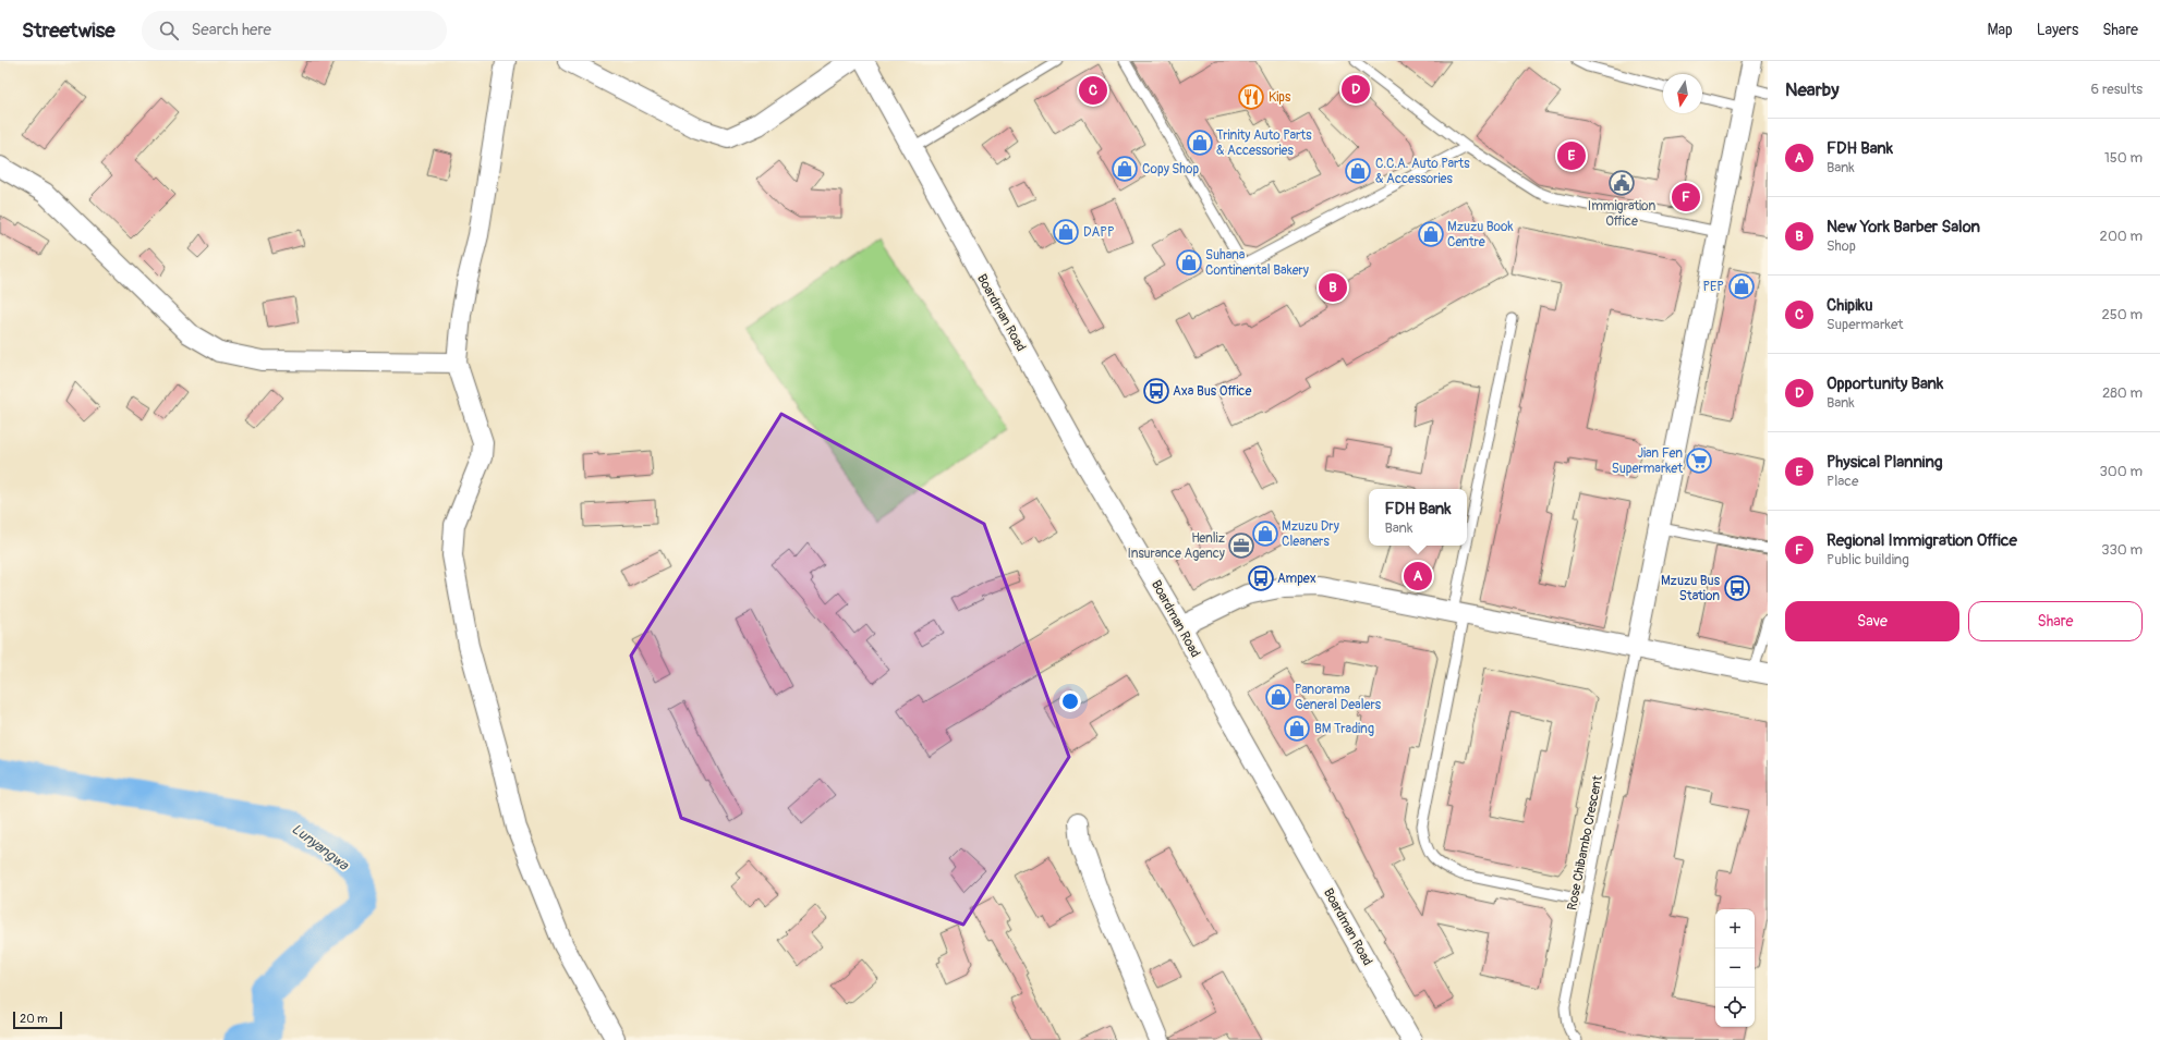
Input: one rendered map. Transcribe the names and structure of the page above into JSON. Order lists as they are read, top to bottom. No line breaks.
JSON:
{"streets":{"street":["Boardman Road"],"lane":["Rose Chibambo Crescent"]},"water":["Lunyangwa"],"places":{"restaurant":["Kips"],"shop":["Trinity Auto Parts & Accessories","Copy Shop","C.C.A. Auto Parts & Accessories","DAPP","Mzuzu Book Centre","Suhana Continental Bakery","PEP","Mzuzu Dry Cleaners","Panorama General Dealers","BM Trading"],"public building":["Immigration Office"],"bus stop":["Axa Bus Office","Ampex","Mzuzu Bus Station"],"supermarket":["Jian Fen Supermarket"],"office":["Henliz Insurance Agency"]},"scale_bar":"20 m","north":"bottom","page":{"header":"Streetwise","search":"Search here","nav":["Map","Layers","Share"],"heading":["Nearby","6 results"],"pins":["D","C","E","F","B","A"],"list":[{"mark":"A","name":"FDH Bank","note":"Bank","value":"150 m"},{"mark":"B","name":"New York Barber Salon","note":"Shop","value":"200 m"},{"mark":"C","name":"Chipiku","note":"Supermarket","value":"250 m"},{"mark":"D","name":"Opportunity Bank","note":"Bank","value":"280 m"},{"mark":"E","name":"Physical Planning","note":"Place","value":"300 m"},{"mark":"F","name":"Regional Immigration Office","note":"Public building","value":"330 m"}],"popup":["FDH Bank","Bank"],"buttons":["Save","Share"],"map_buttons":["+","−"],"scale":"20 m"}}
